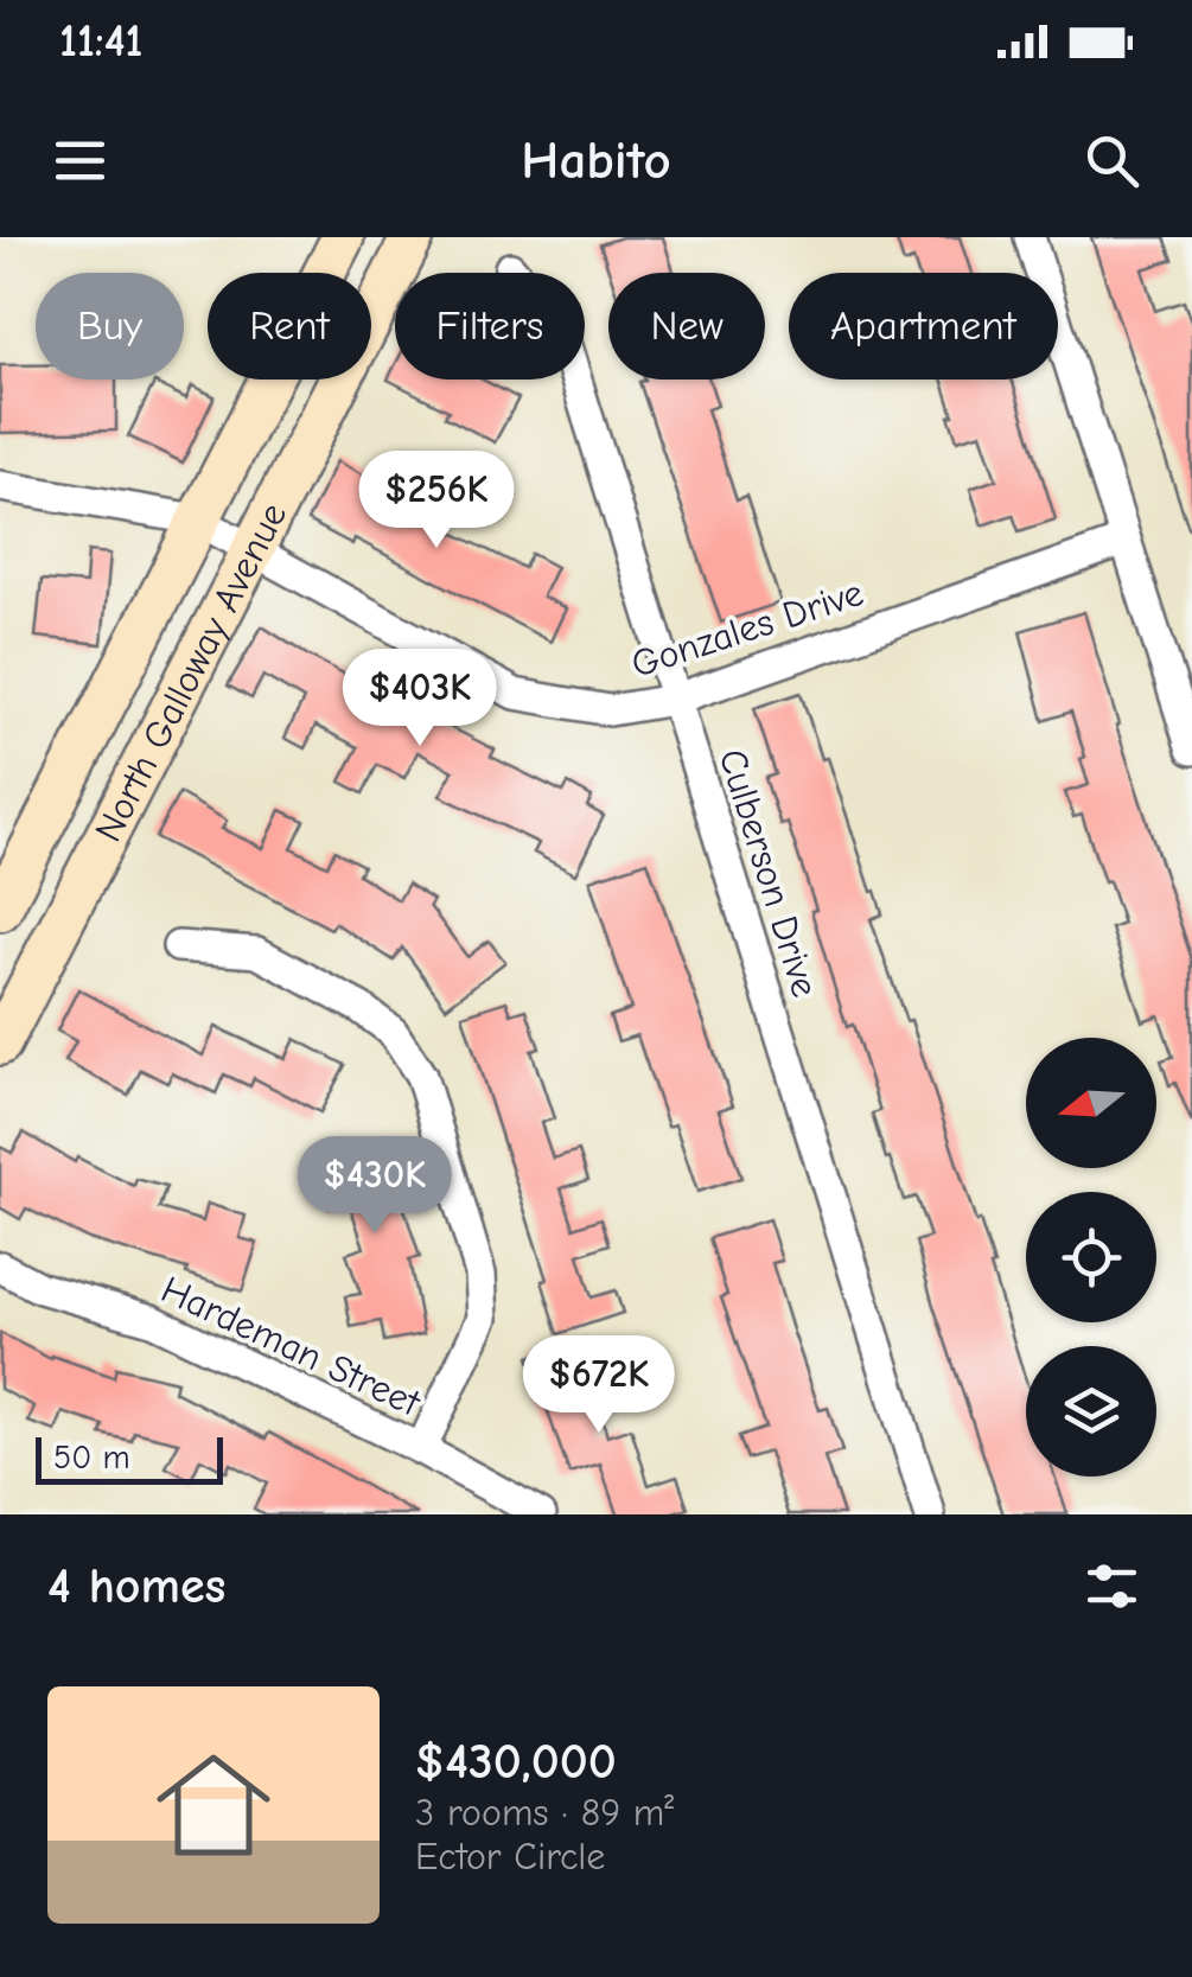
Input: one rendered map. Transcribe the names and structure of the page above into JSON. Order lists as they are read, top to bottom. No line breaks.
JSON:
{"streets":{"main road":["North Galloway Avenue"],"street":["Gonzales Drive","Culberson Drive","Hardeman Street"]},"crossings":[["Gonzales Drive","North Galloway Avenue"],["Gonzales Drive","Culberson Drive"]],"scale_bar":"50 m","north":"left","page":{"status":"11:41","header":"Habito","chip":["Buy","Rent","Filters","New","Apartment"],"price":["$256K","$403K","$430K","$672K"],"scale":"50 m","heading":"4 homes","list":[{"name":"$430,000","note":"3 rooms · 89 m² · Ector Circle"}]}}
